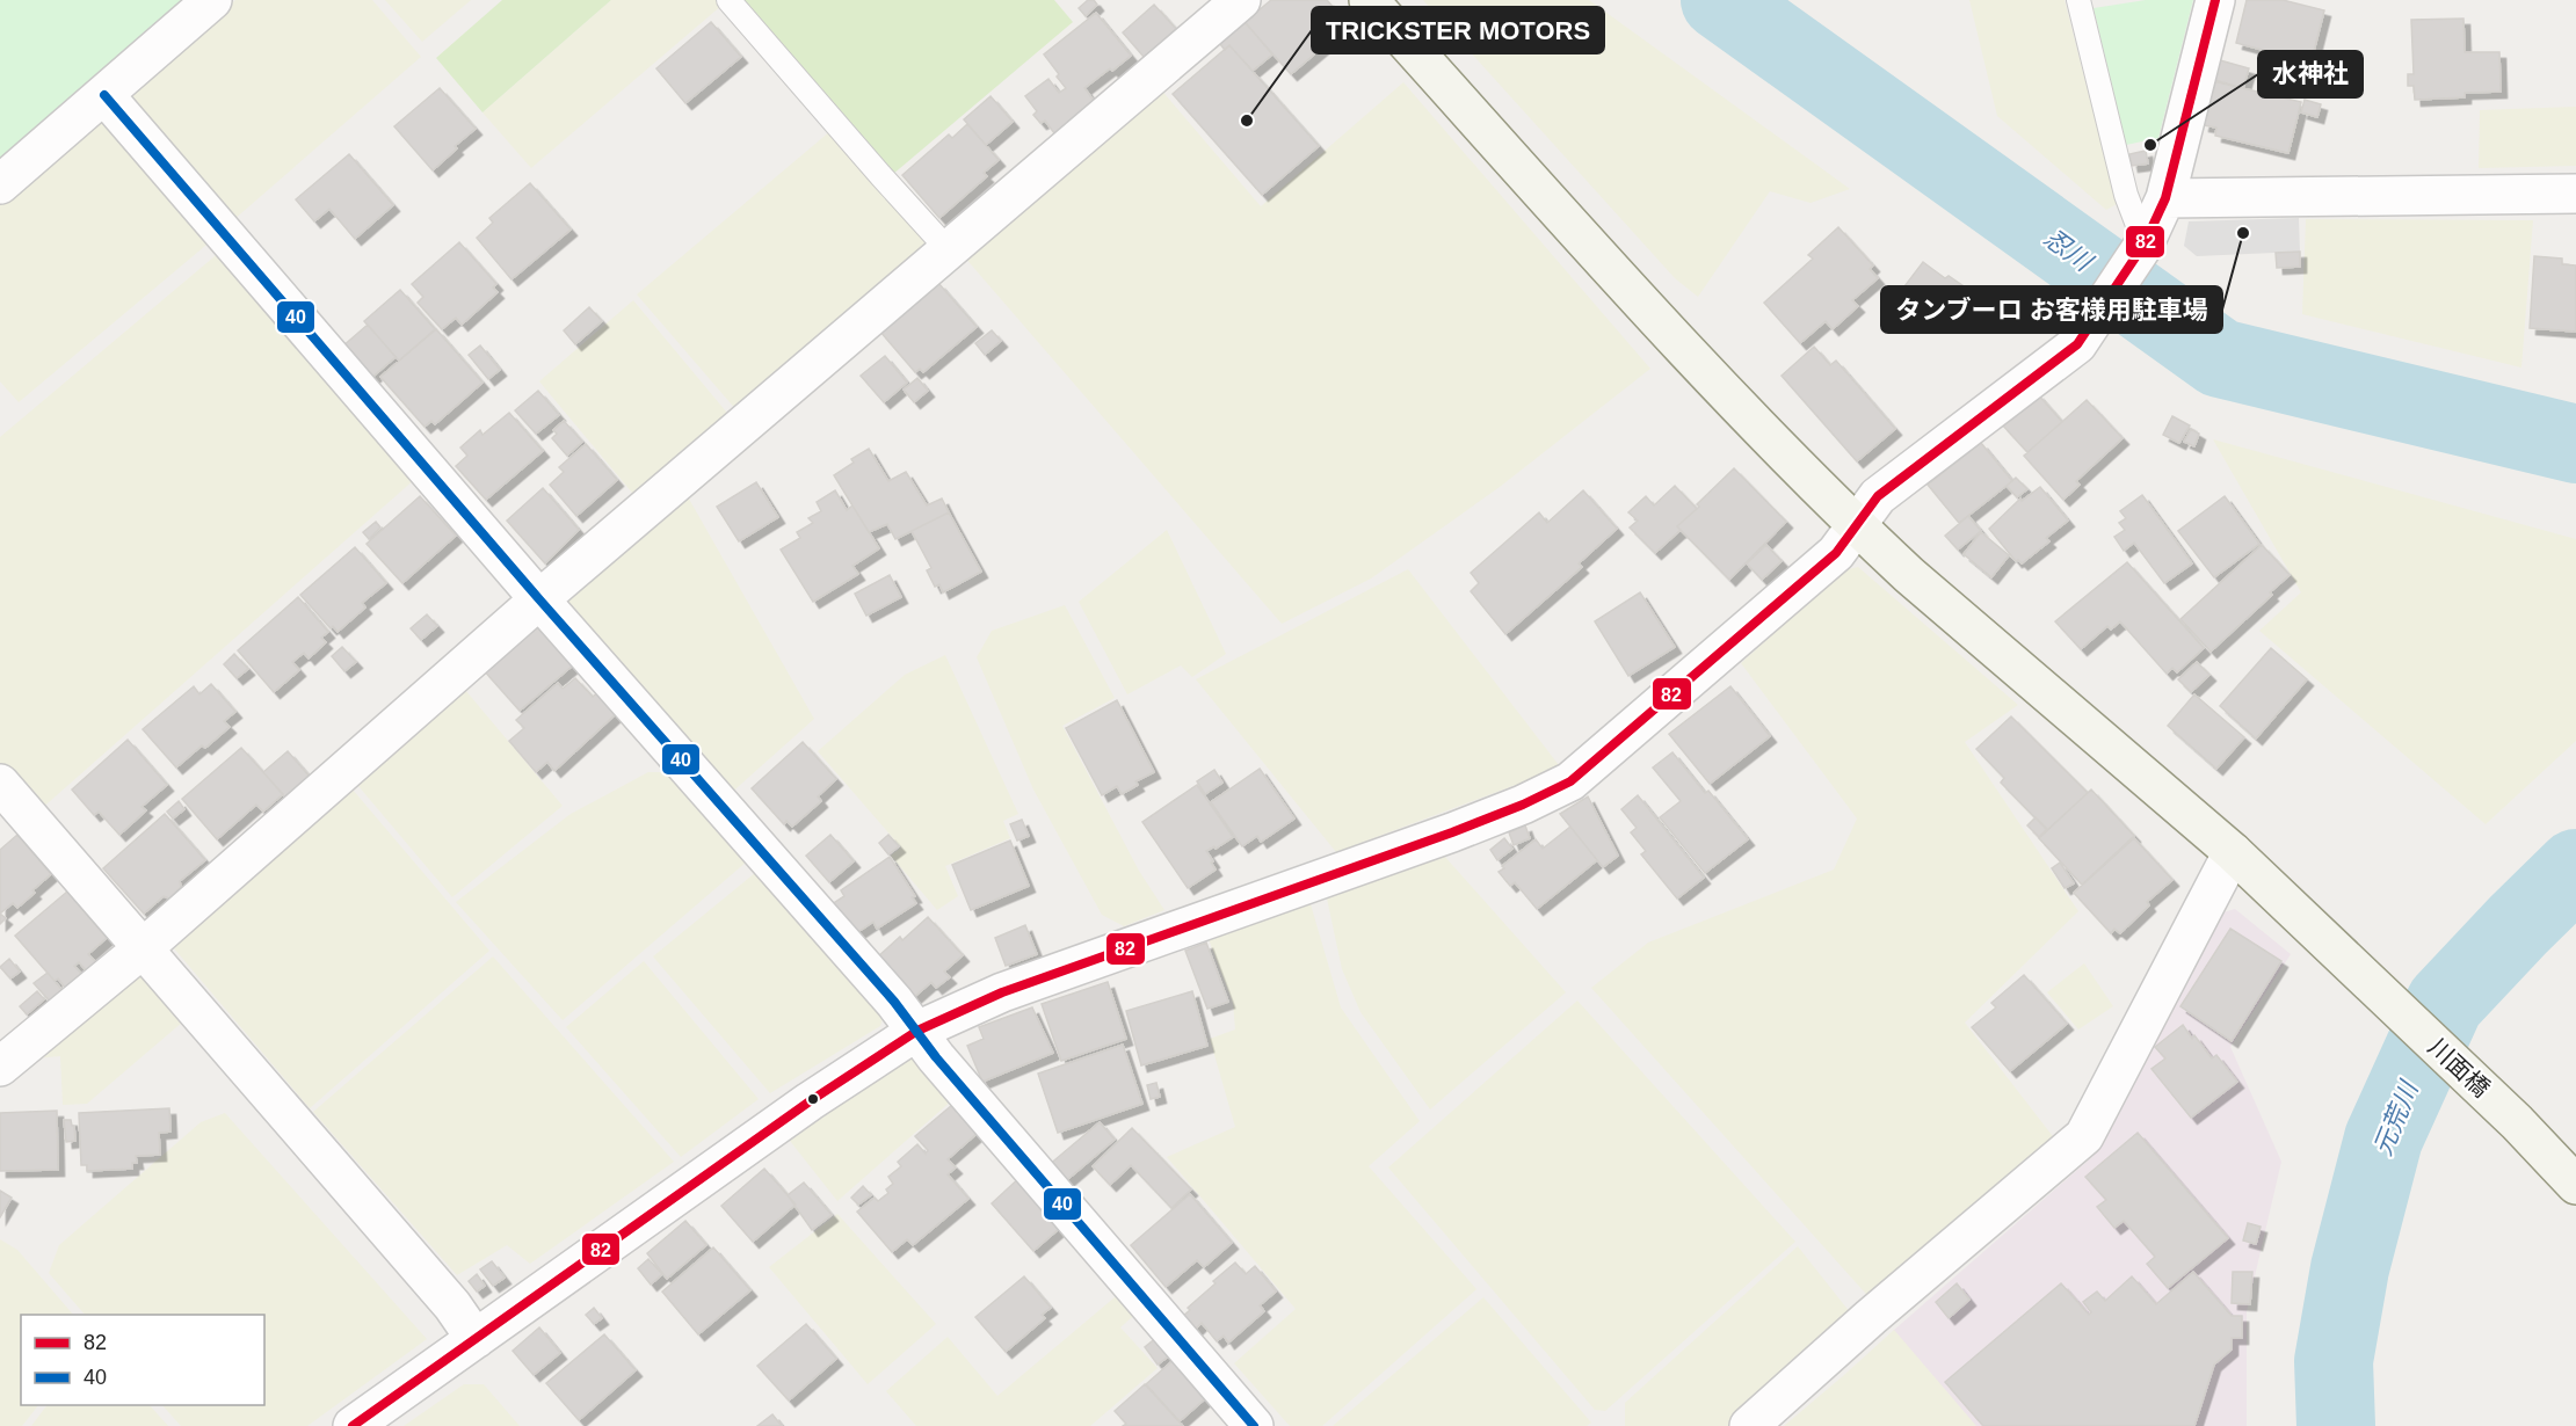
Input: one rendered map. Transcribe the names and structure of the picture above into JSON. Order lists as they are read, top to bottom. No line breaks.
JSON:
{"streets":{"street":["川面橋"]},"water":["忍川","元荒川"],"places":["TRICKSTER MOTORS","水神社","タンブーロ お客様用駐車場"],"lines":["transit line 82","transit line 40"],"legend":["82","40"]}
